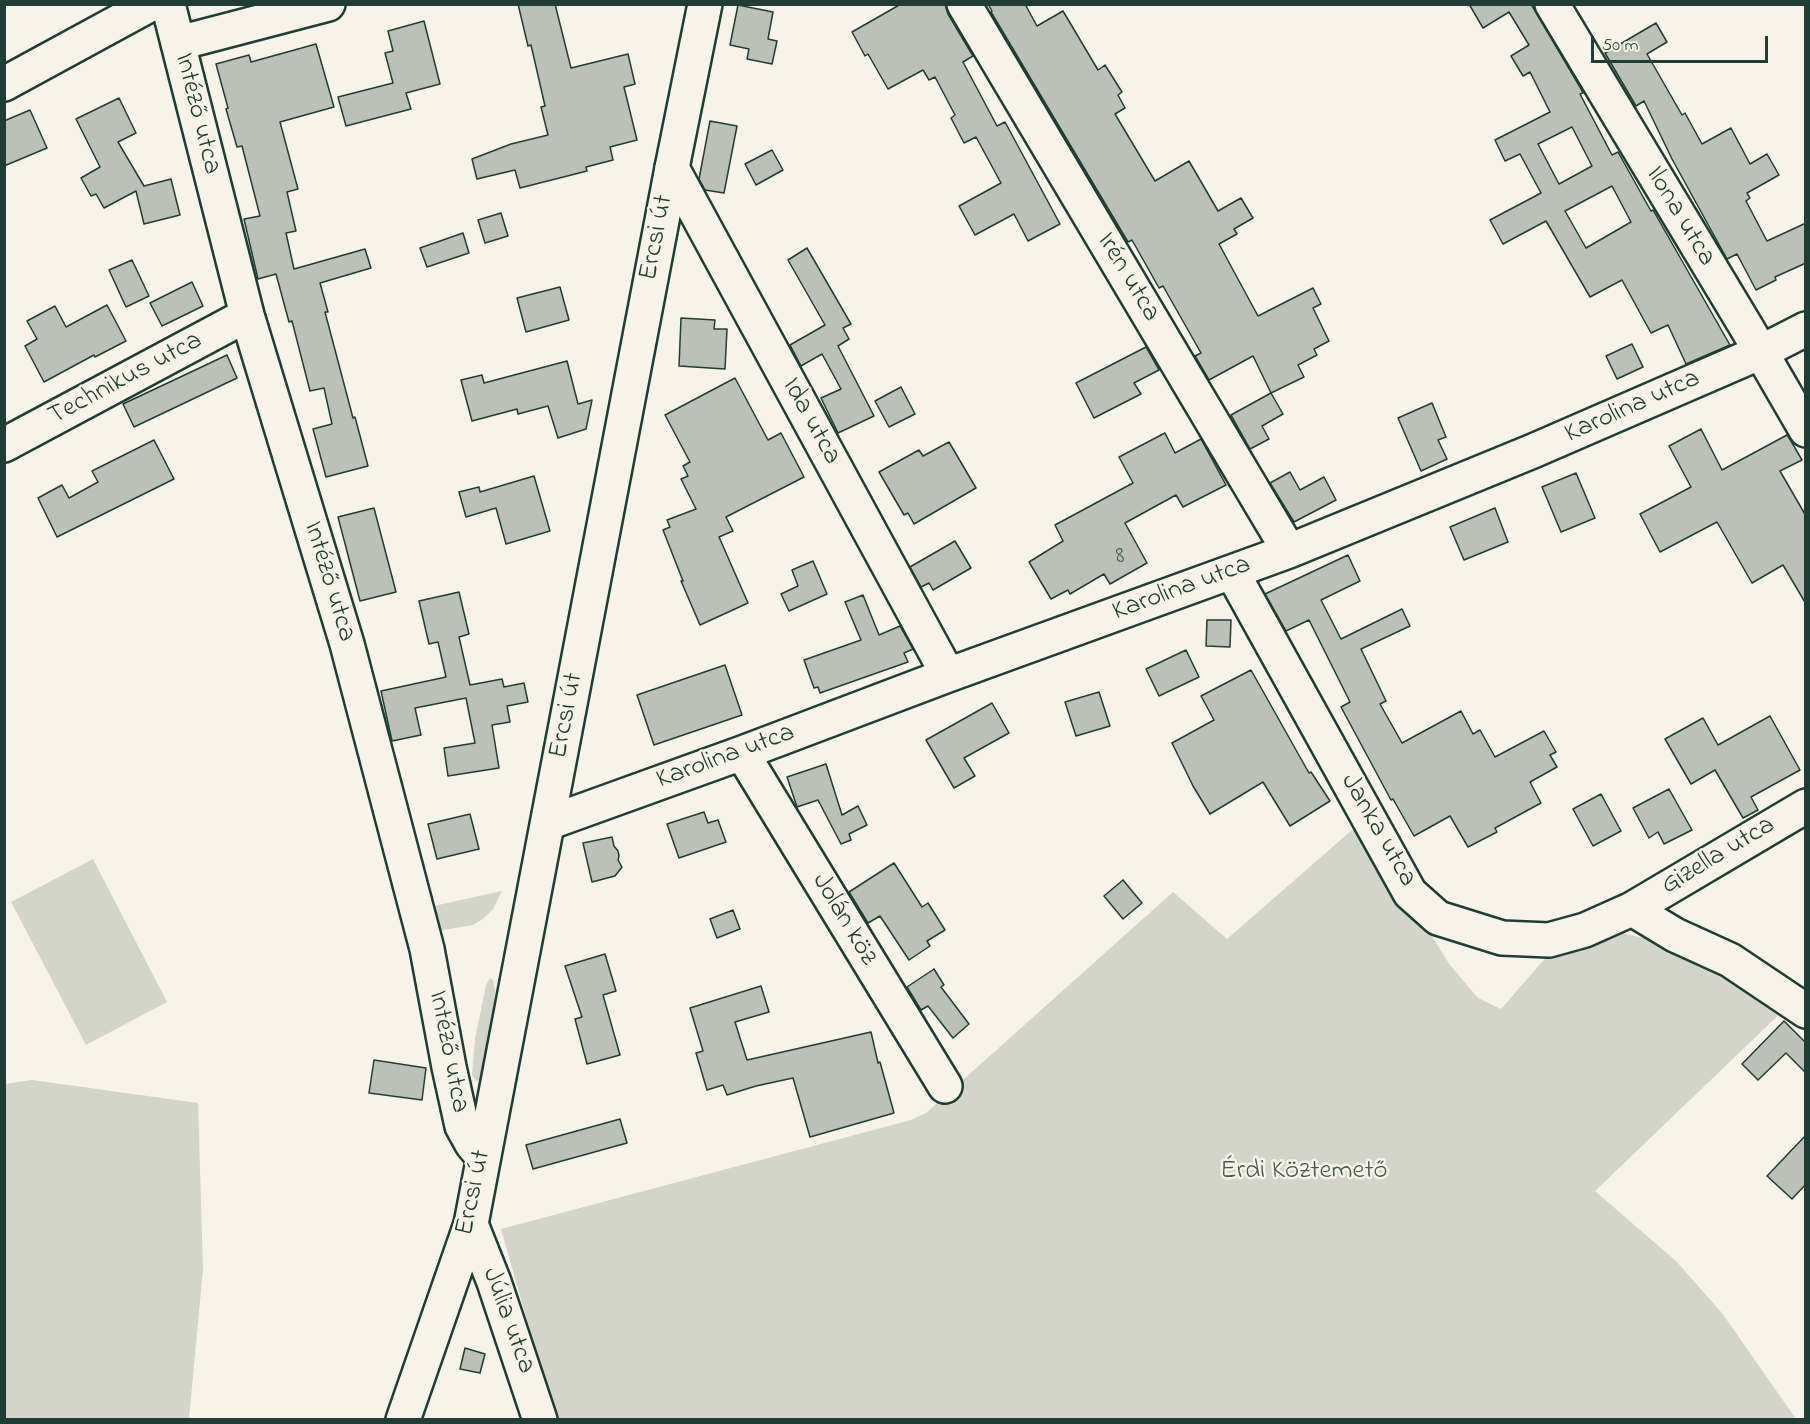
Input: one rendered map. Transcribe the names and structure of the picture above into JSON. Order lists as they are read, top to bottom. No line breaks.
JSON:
{"streets":{"street":["Intéző utca","Ilona utca","Ercsi út","Irén utca","Technikus utca","Karolina utca","Ida utca","Janka utca","Gizella utca","Jolán köz","Júlia utca"]},"crossings":[["Intéző utca","Ercsi út"],["Intéző utca","Technikus utca"],["Ilona utca","Karolina utca"],["Ercsi út","Karolina utca"],["Ercsi út","Ida utca"],["Ercsi út","Júlia utca"],["Irén utca","Karolina utca"],["Karolina utca","Ida utca"],["Karolina utca","Janka utca"],["Karolina utca","Jolán köz"],["Janka utca","Gizella utca"]],"parks":["Érdi Köztemető"],"house_numbers":["8"],"scale_bar":"50 m"}
